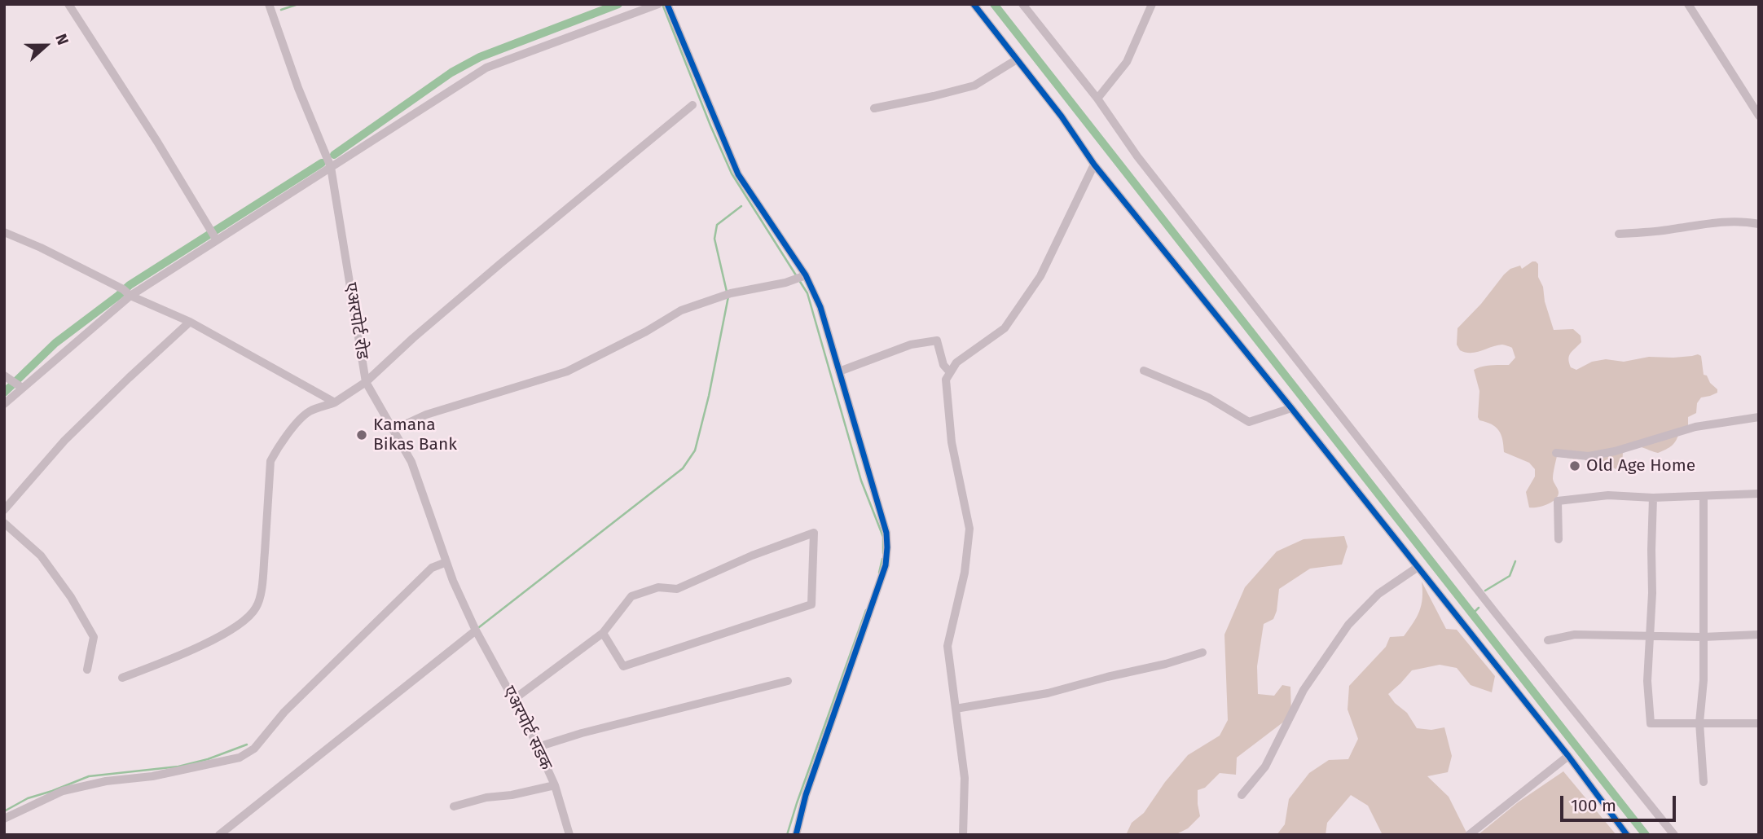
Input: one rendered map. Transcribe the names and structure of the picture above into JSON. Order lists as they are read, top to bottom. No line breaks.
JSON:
{"streets":{"street":["एअरपोर्ट रोड","एअरपोर्ट सडक"]},"crossings":[["एअरपोर्ट रोड","एअरपोर्ट सडक"]],"places":["Kamana Bikas Bank","Old Age Home"],"scale_bar":"100 m","north":"right"}
